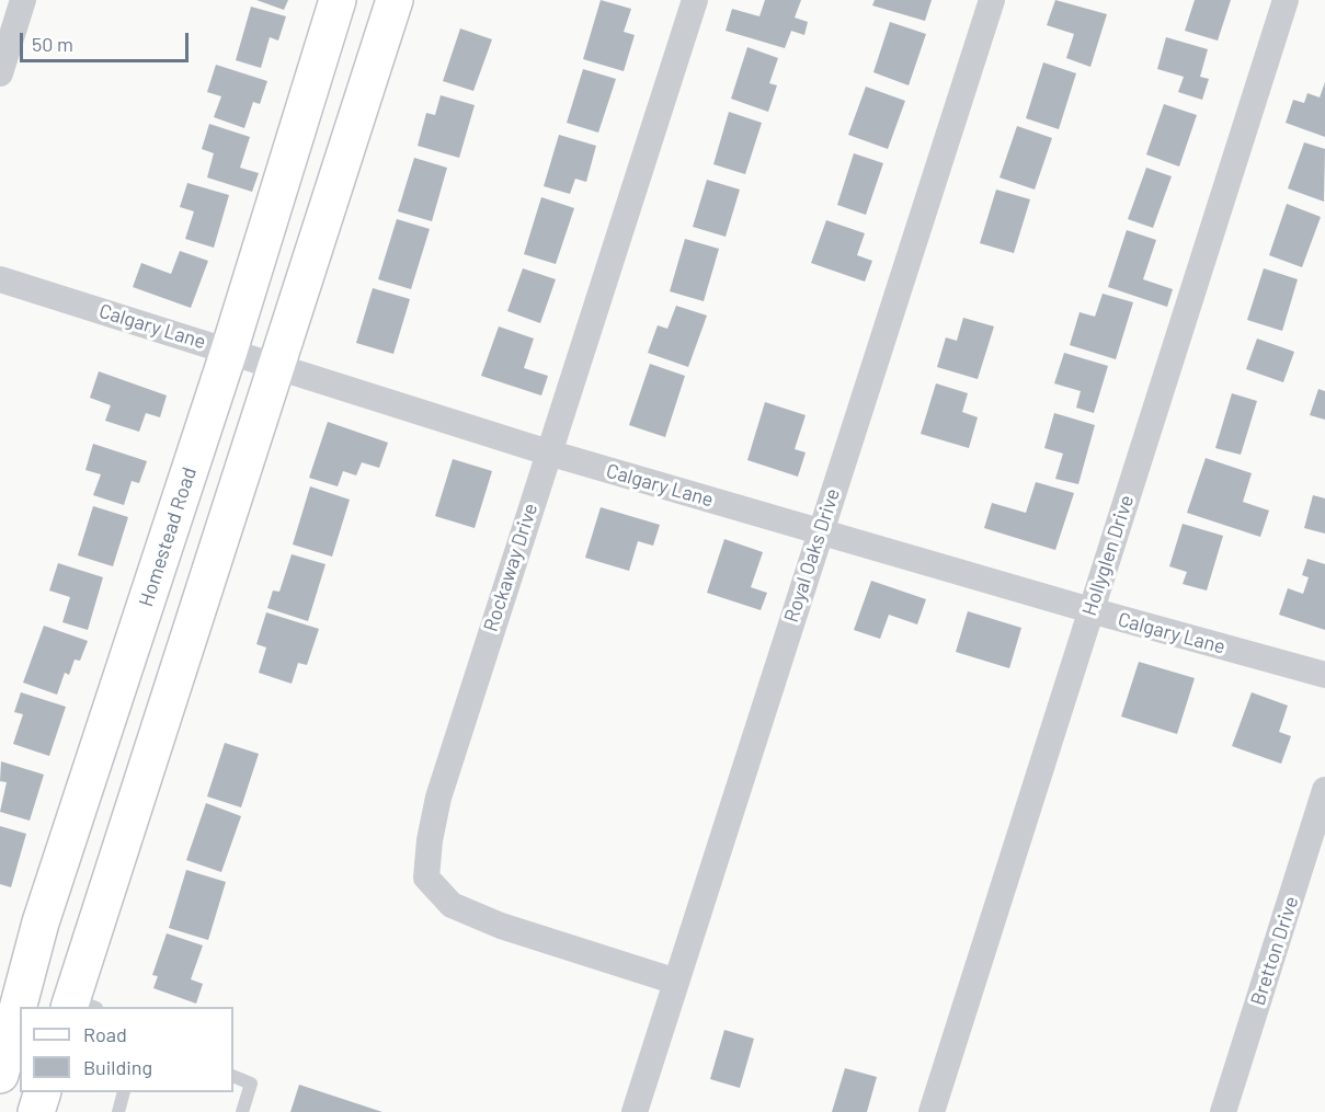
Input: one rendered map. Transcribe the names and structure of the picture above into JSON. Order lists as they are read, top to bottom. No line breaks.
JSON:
{"streets":{"main road":["Homestead Road"],"street":["Calgary Lane","Royal Oaks Drive","Hollyglen Drive","Rockaway Drive","Bretton Drive"]},"crossings":[["Calgary Lane","Homestead Road"],["Calgary Lane","Royal Oaks Drive"],["Calgary Lane","Hollyglen Drive"],["Calgary Lane","Rockaway Drive"],["Royal Oaks Drive","Rockaway Drive"]],"legend":["Road","Building"],"scale_bar":"50 m"}
